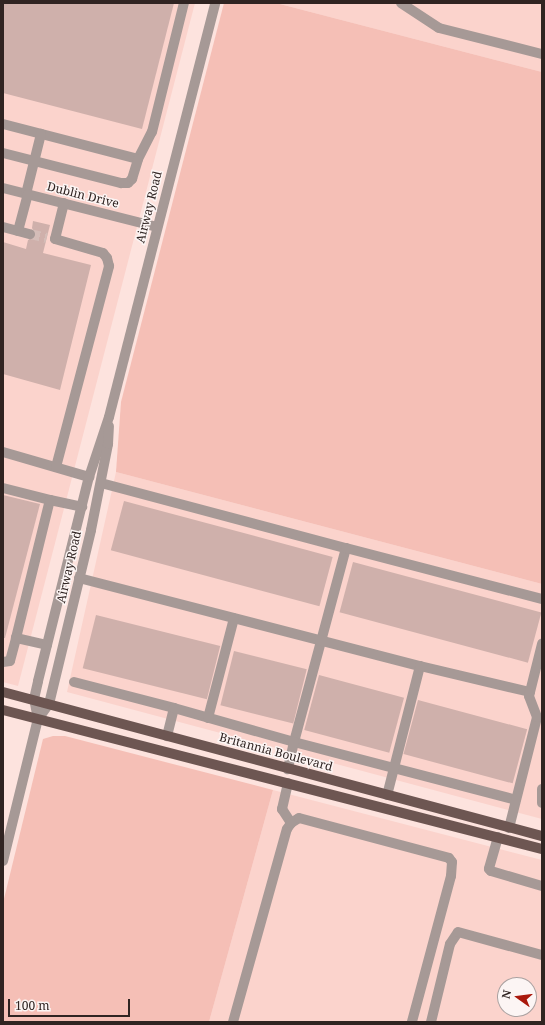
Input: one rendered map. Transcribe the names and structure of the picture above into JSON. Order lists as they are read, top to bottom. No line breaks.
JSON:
{"streets":{"main road":["Britannia Boulevard"],"street":["Dublin Drive","Airway Road"]},"crossings":[["Dublin Drive","Airway Road"],["Airway Road","Britannia Boulevard"]],"scale_bar":"100 m","north":"left"}
